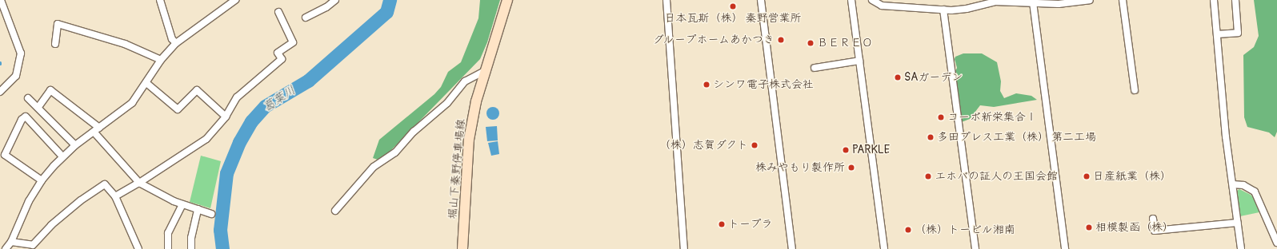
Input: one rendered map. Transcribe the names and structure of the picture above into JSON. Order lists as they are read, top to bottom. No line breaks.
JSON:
{"streets":{"main road":["堀山下秦野停車場線"]},"water":["葛葉川"],"places":["日本瓦斯（株） 秦野営業所","グループホームあかつき","ＢＥＲＥＯ","SAガーデン","シンワ電子株式会社","コーポ新栄集合Ⅰ","多田プレス工業（株） 第二工場","（株）志賀ダクト","PARKLE","株みやもり製作所","エホバの証人の王国会館","日産紙業（株）","トープラ","相模製函（株）","（株）トービル湘南"]}
